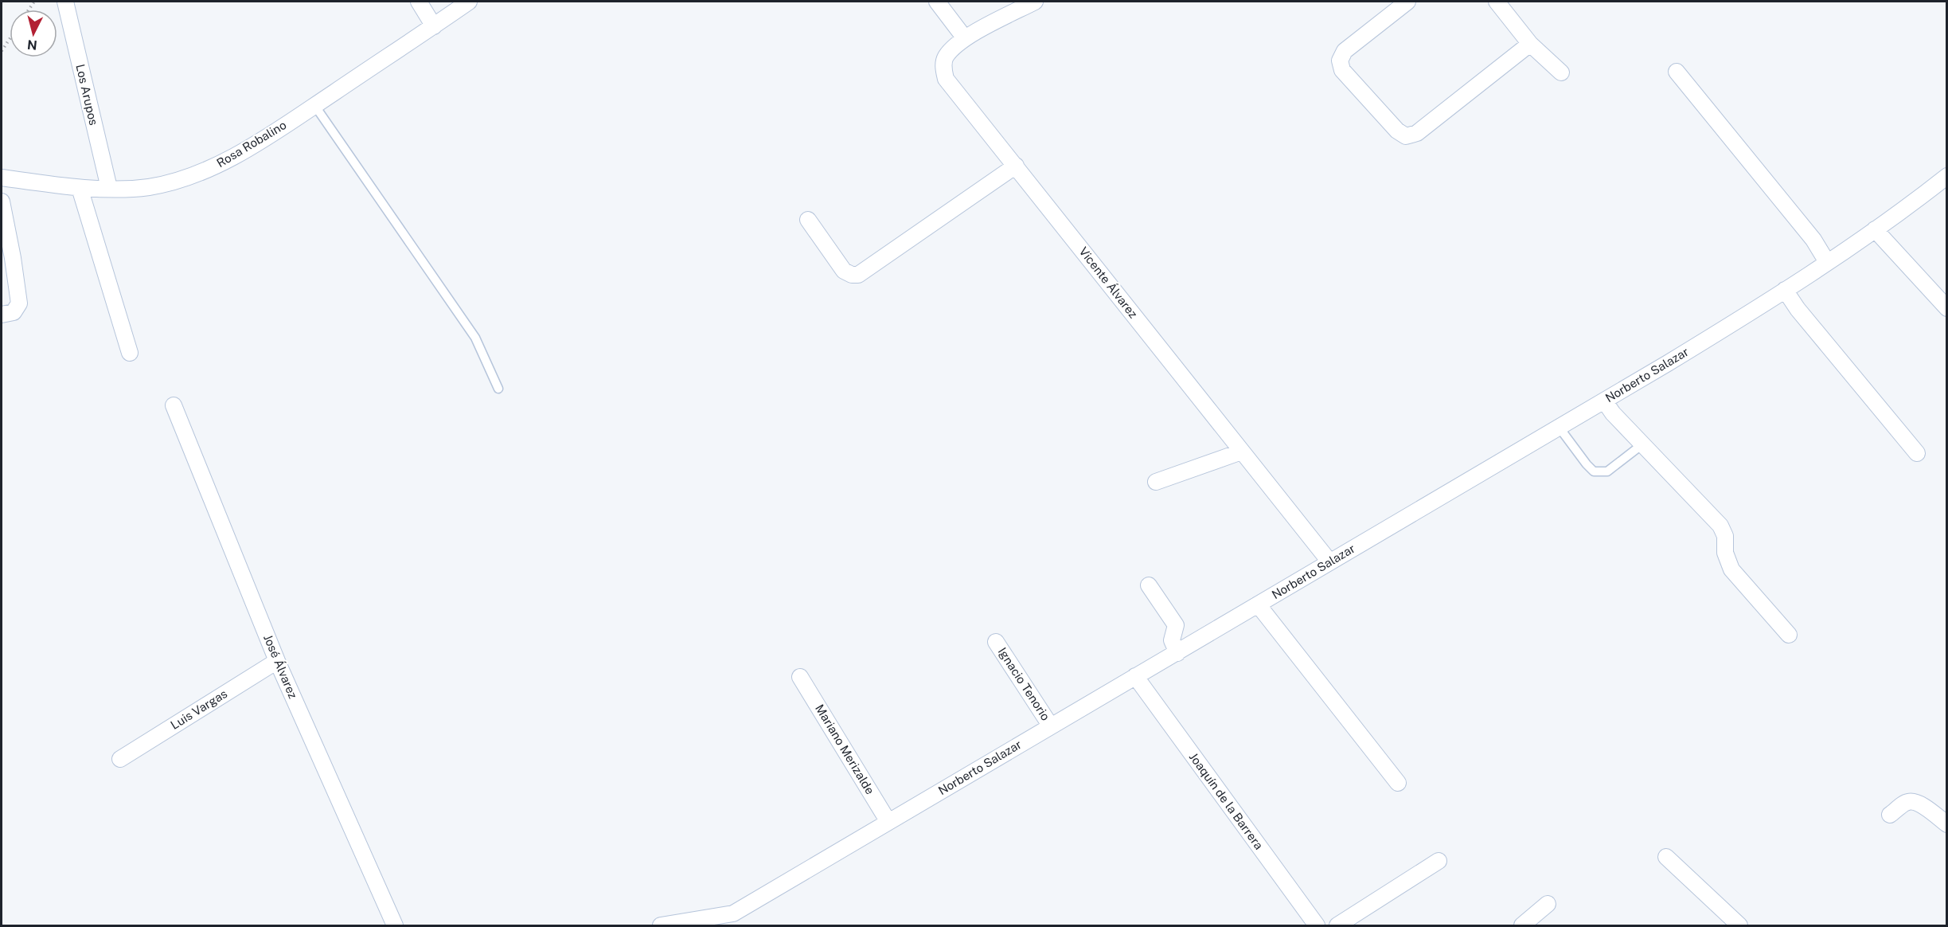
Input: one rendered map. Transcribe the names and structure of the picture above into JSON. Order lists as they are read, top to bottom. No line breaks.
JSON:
{"streets":{"street":["Los Arupos","Rosa Robalino","Vicente Álvarez","Norberto Salazar","José Álvarez","Ignacio Tenorio","Luis Vargas","Mariano Merizalde","Joaquín de la Barrera"]},"crossings":[["Los Arupos","Rosa Robalino"],["Vicente Álvarez","Norberto Salazar"],["Norberto Salazar","Ignacio Tenorio"],["Norberto Salazar","Mariano Merizalde"],["Norberto Salazar","Joaquín de la Barrera"],["José Álvarez","Luis Vargas"]],"north":"bottom"}
